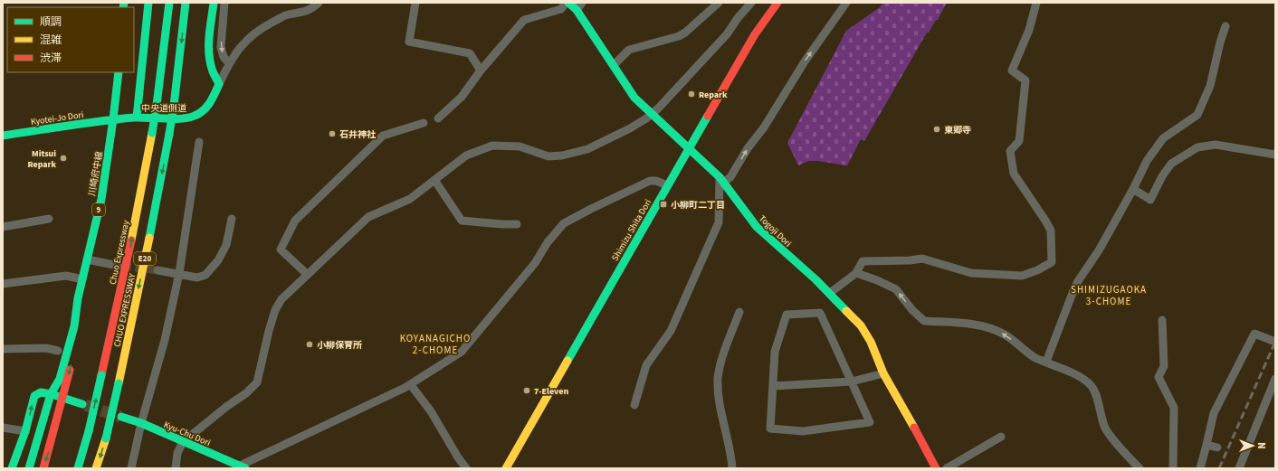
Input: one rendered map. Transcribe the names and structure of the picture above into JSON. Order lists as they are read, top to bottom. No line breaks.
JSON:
{"streets":{"main road":["中央道側道","Kyotei-Jo Dori","川崎府中線","9","Shimizu Shita Dori","Togoji Dori","Chuo Expressway","E20","CHUO EXPRESSWAY","Kyu-Chu Dori"]},"crossings":[["中央道側道","Kyotei-Jo Dori"],["中央道側道","川崎府中線"],["Kyotei-Jo Dori","川崎府中線"],["Shimizu Shita Dori","Togoji Dori"]],"districts":["SHIMIZUGAOKA 3-CHOME","KOYANAGICHO 2-CHOME"],"places":{"other":["Repark","東郷寺","石井神社","Mitsui Repark","小柳保育所","7-Eleven"],"transit":["小柳町二丁目"]},"legend":["順調","混雑","渋滞"],"north":"right"}
